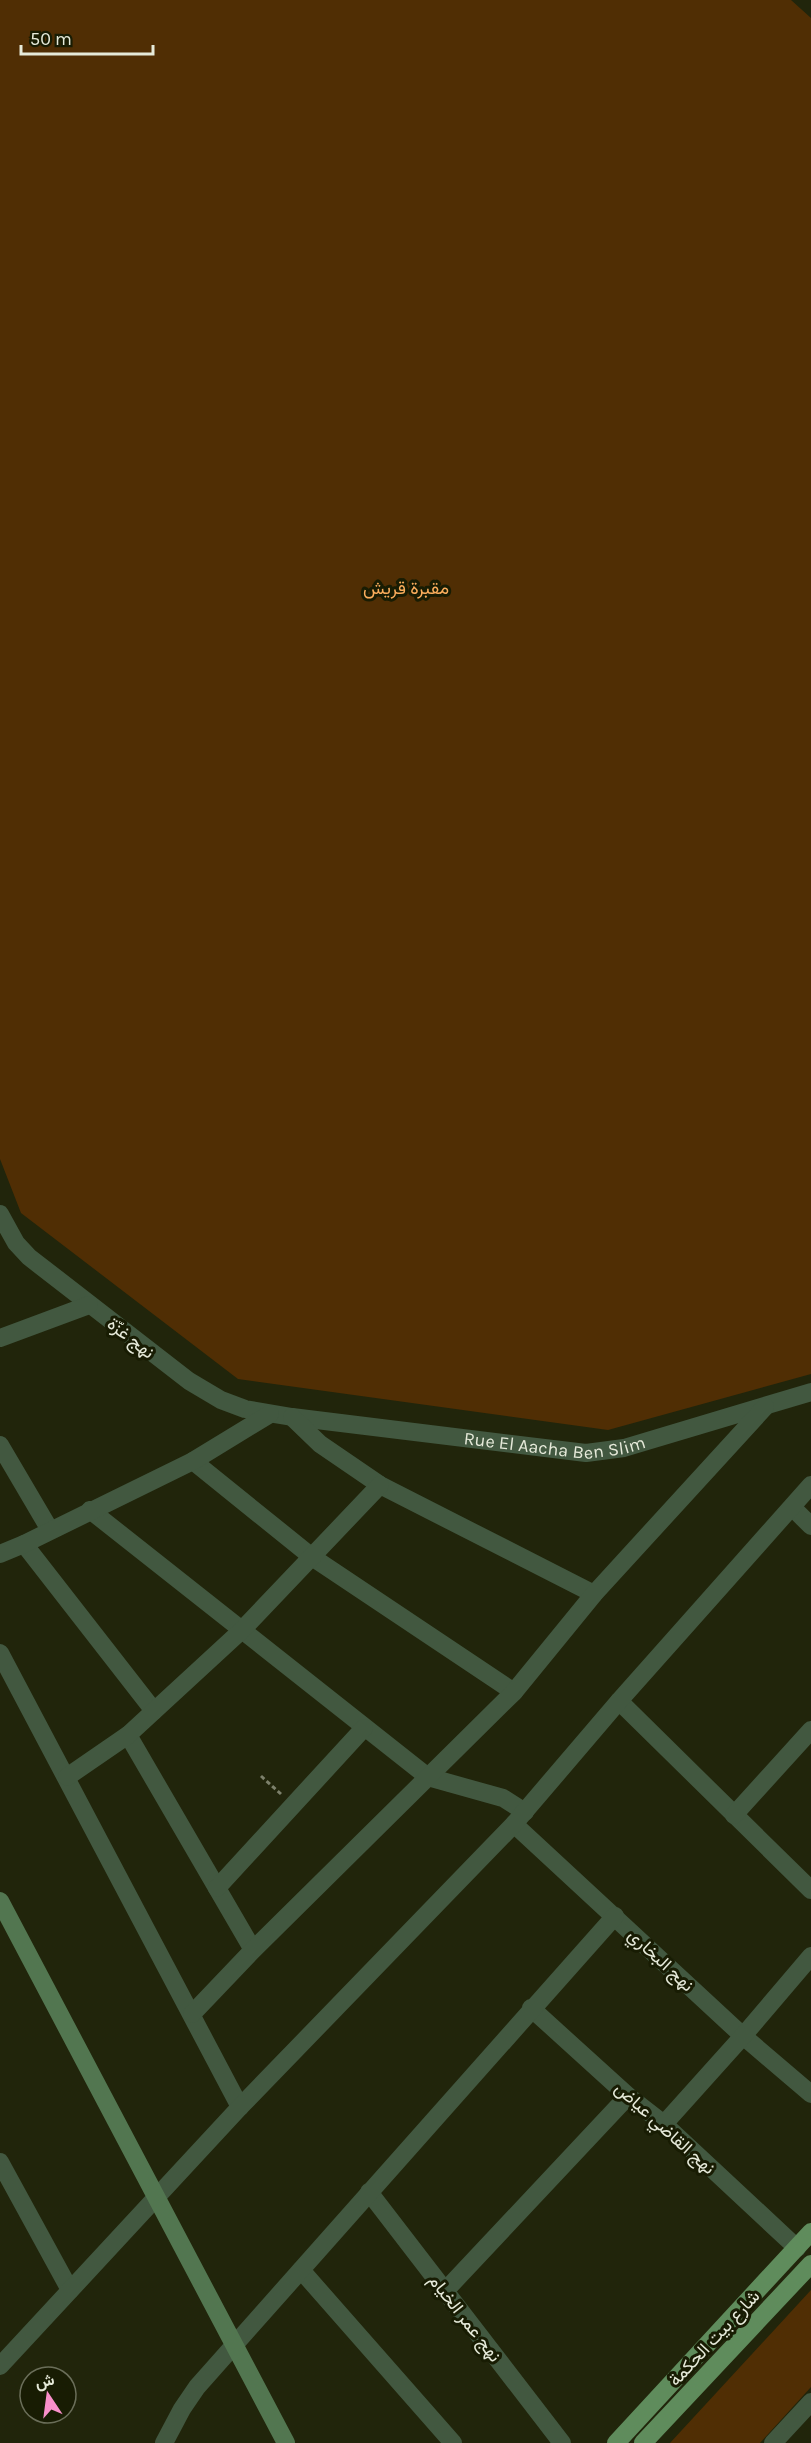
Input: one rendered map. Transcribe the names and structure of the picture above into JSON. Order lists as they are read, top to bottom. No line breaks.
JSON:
{"streets":{"main road":["شارع بيت الحكمة"],"street":["نهج غزّة","Rue El Aacha Ben Slim","نهج البخاري","نهج القاضي عياض","نهج عمر الخيام"]},"crossings":[["نهج غزّة","Rue El Aacha Ben Slim"],["نهج القاضي عياض","شارع بيت الحكمة"]],"parks":["مقبرة قريش"],"scale_bar":"50 m","north":"top"}
